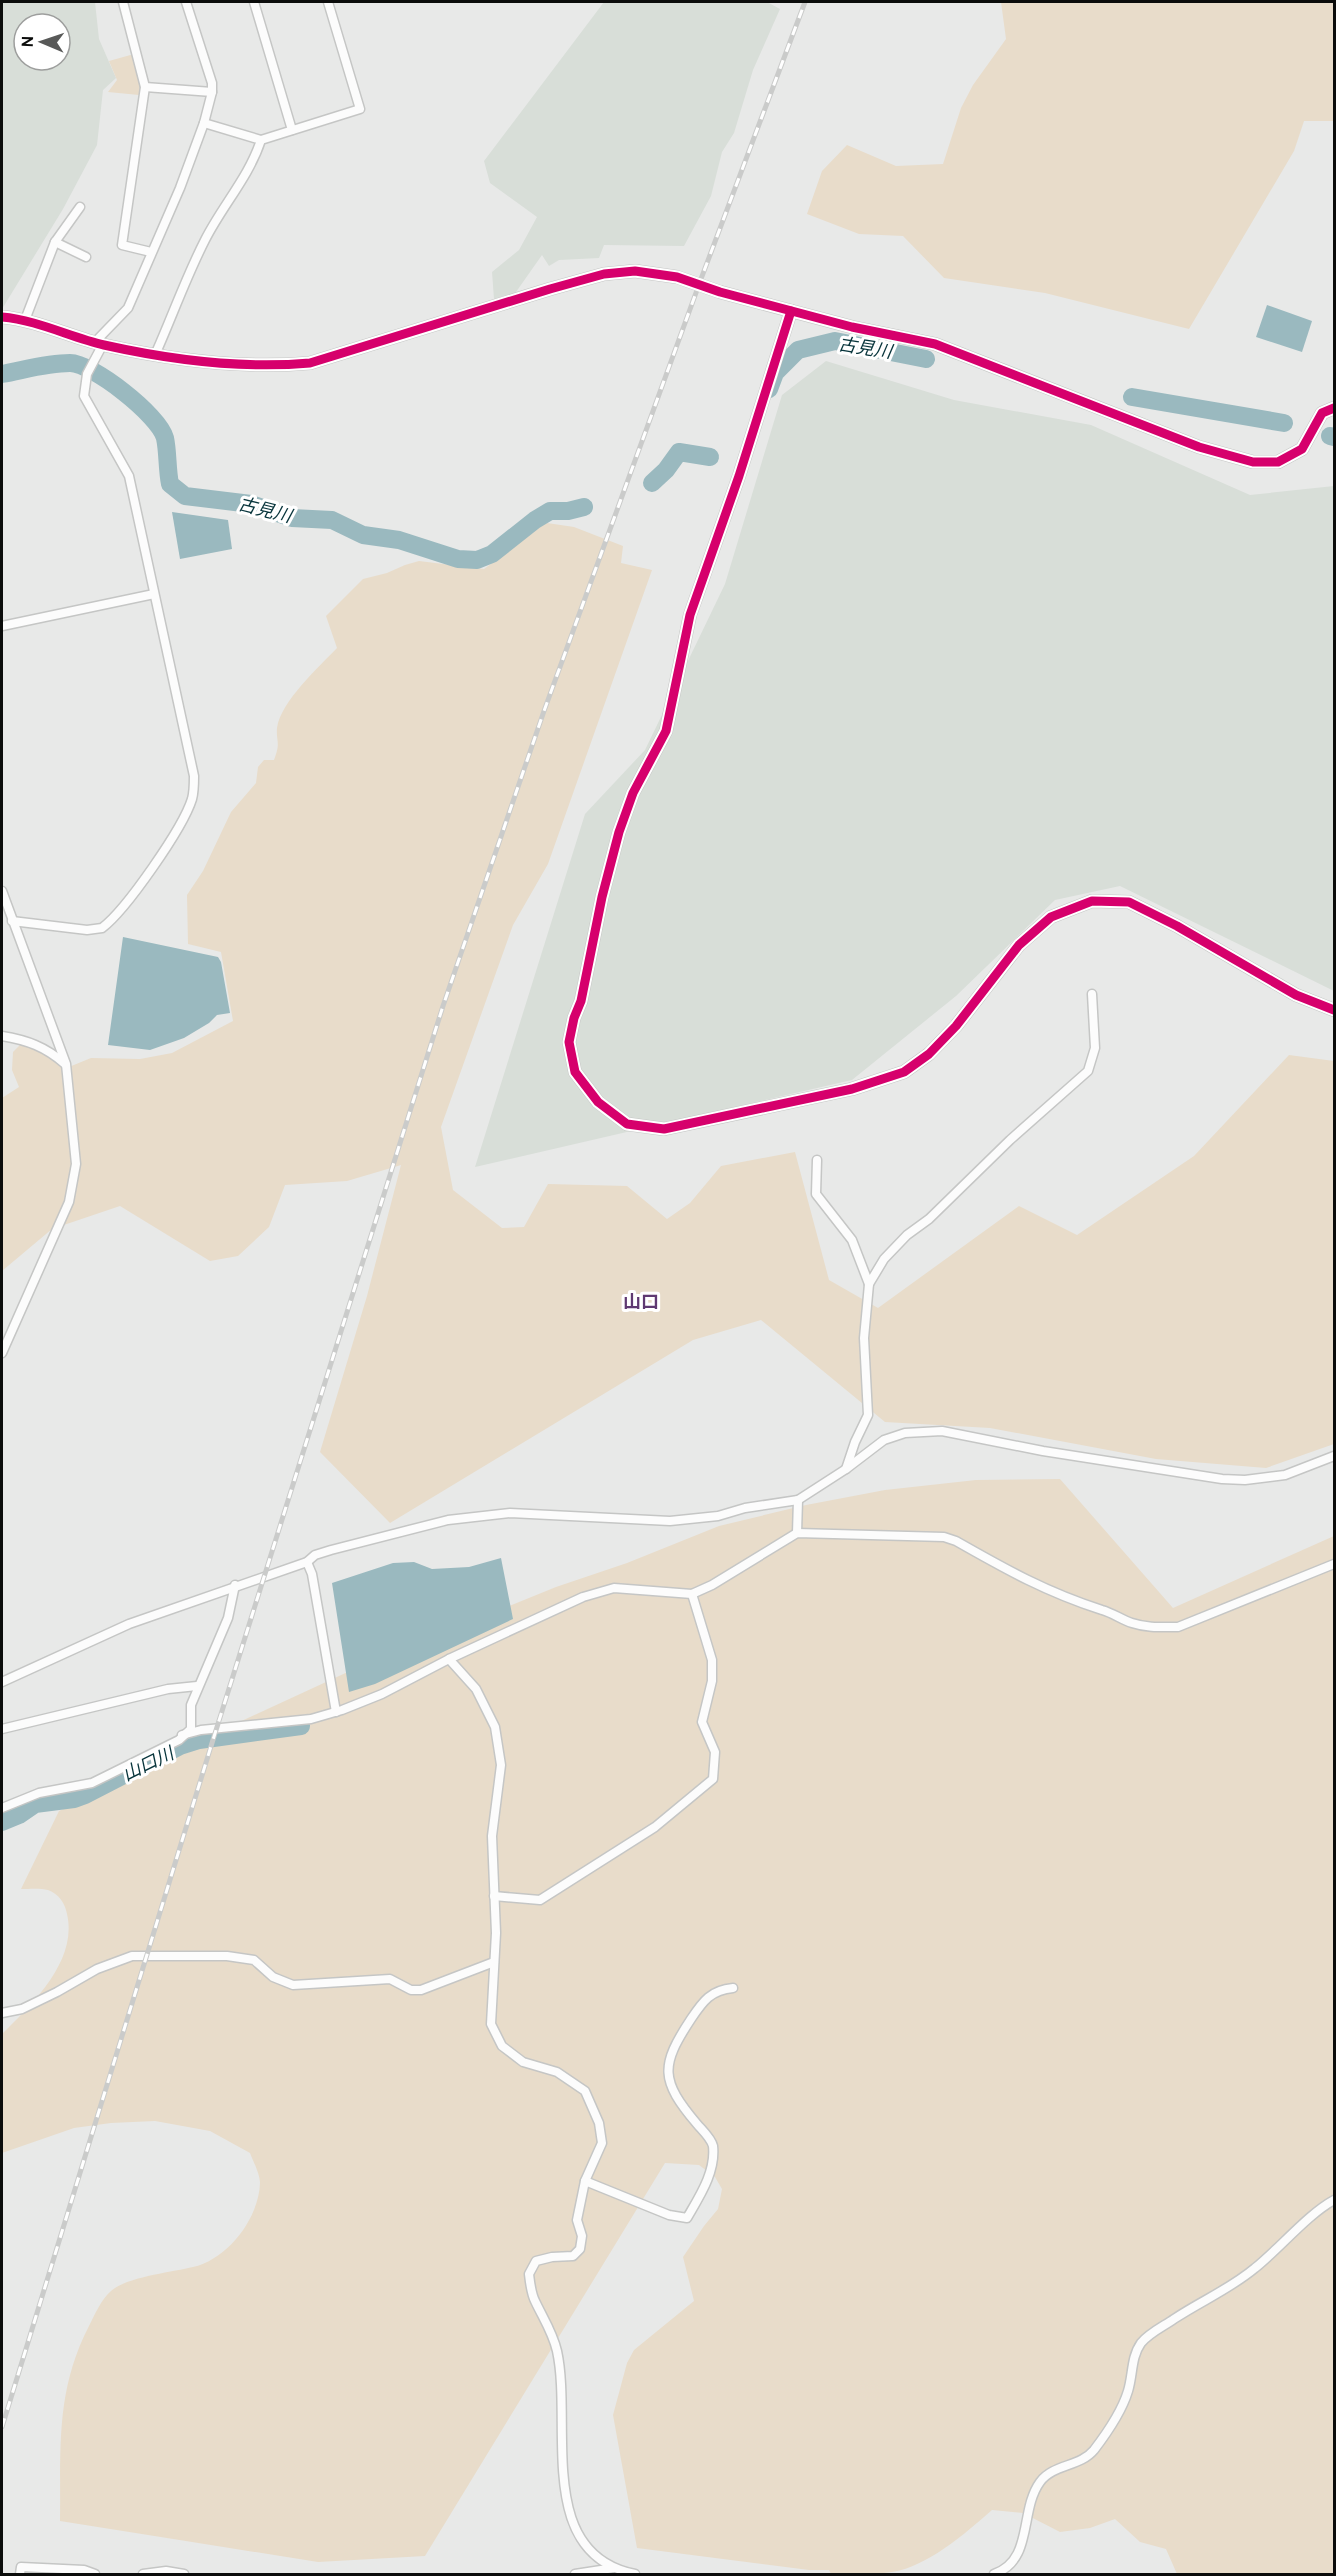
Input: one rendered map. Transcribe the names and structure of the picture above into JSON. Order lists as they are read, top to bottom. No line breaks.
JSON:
{"districts":["山口"],"water":["古見川","山口川"],"north":"left"}
